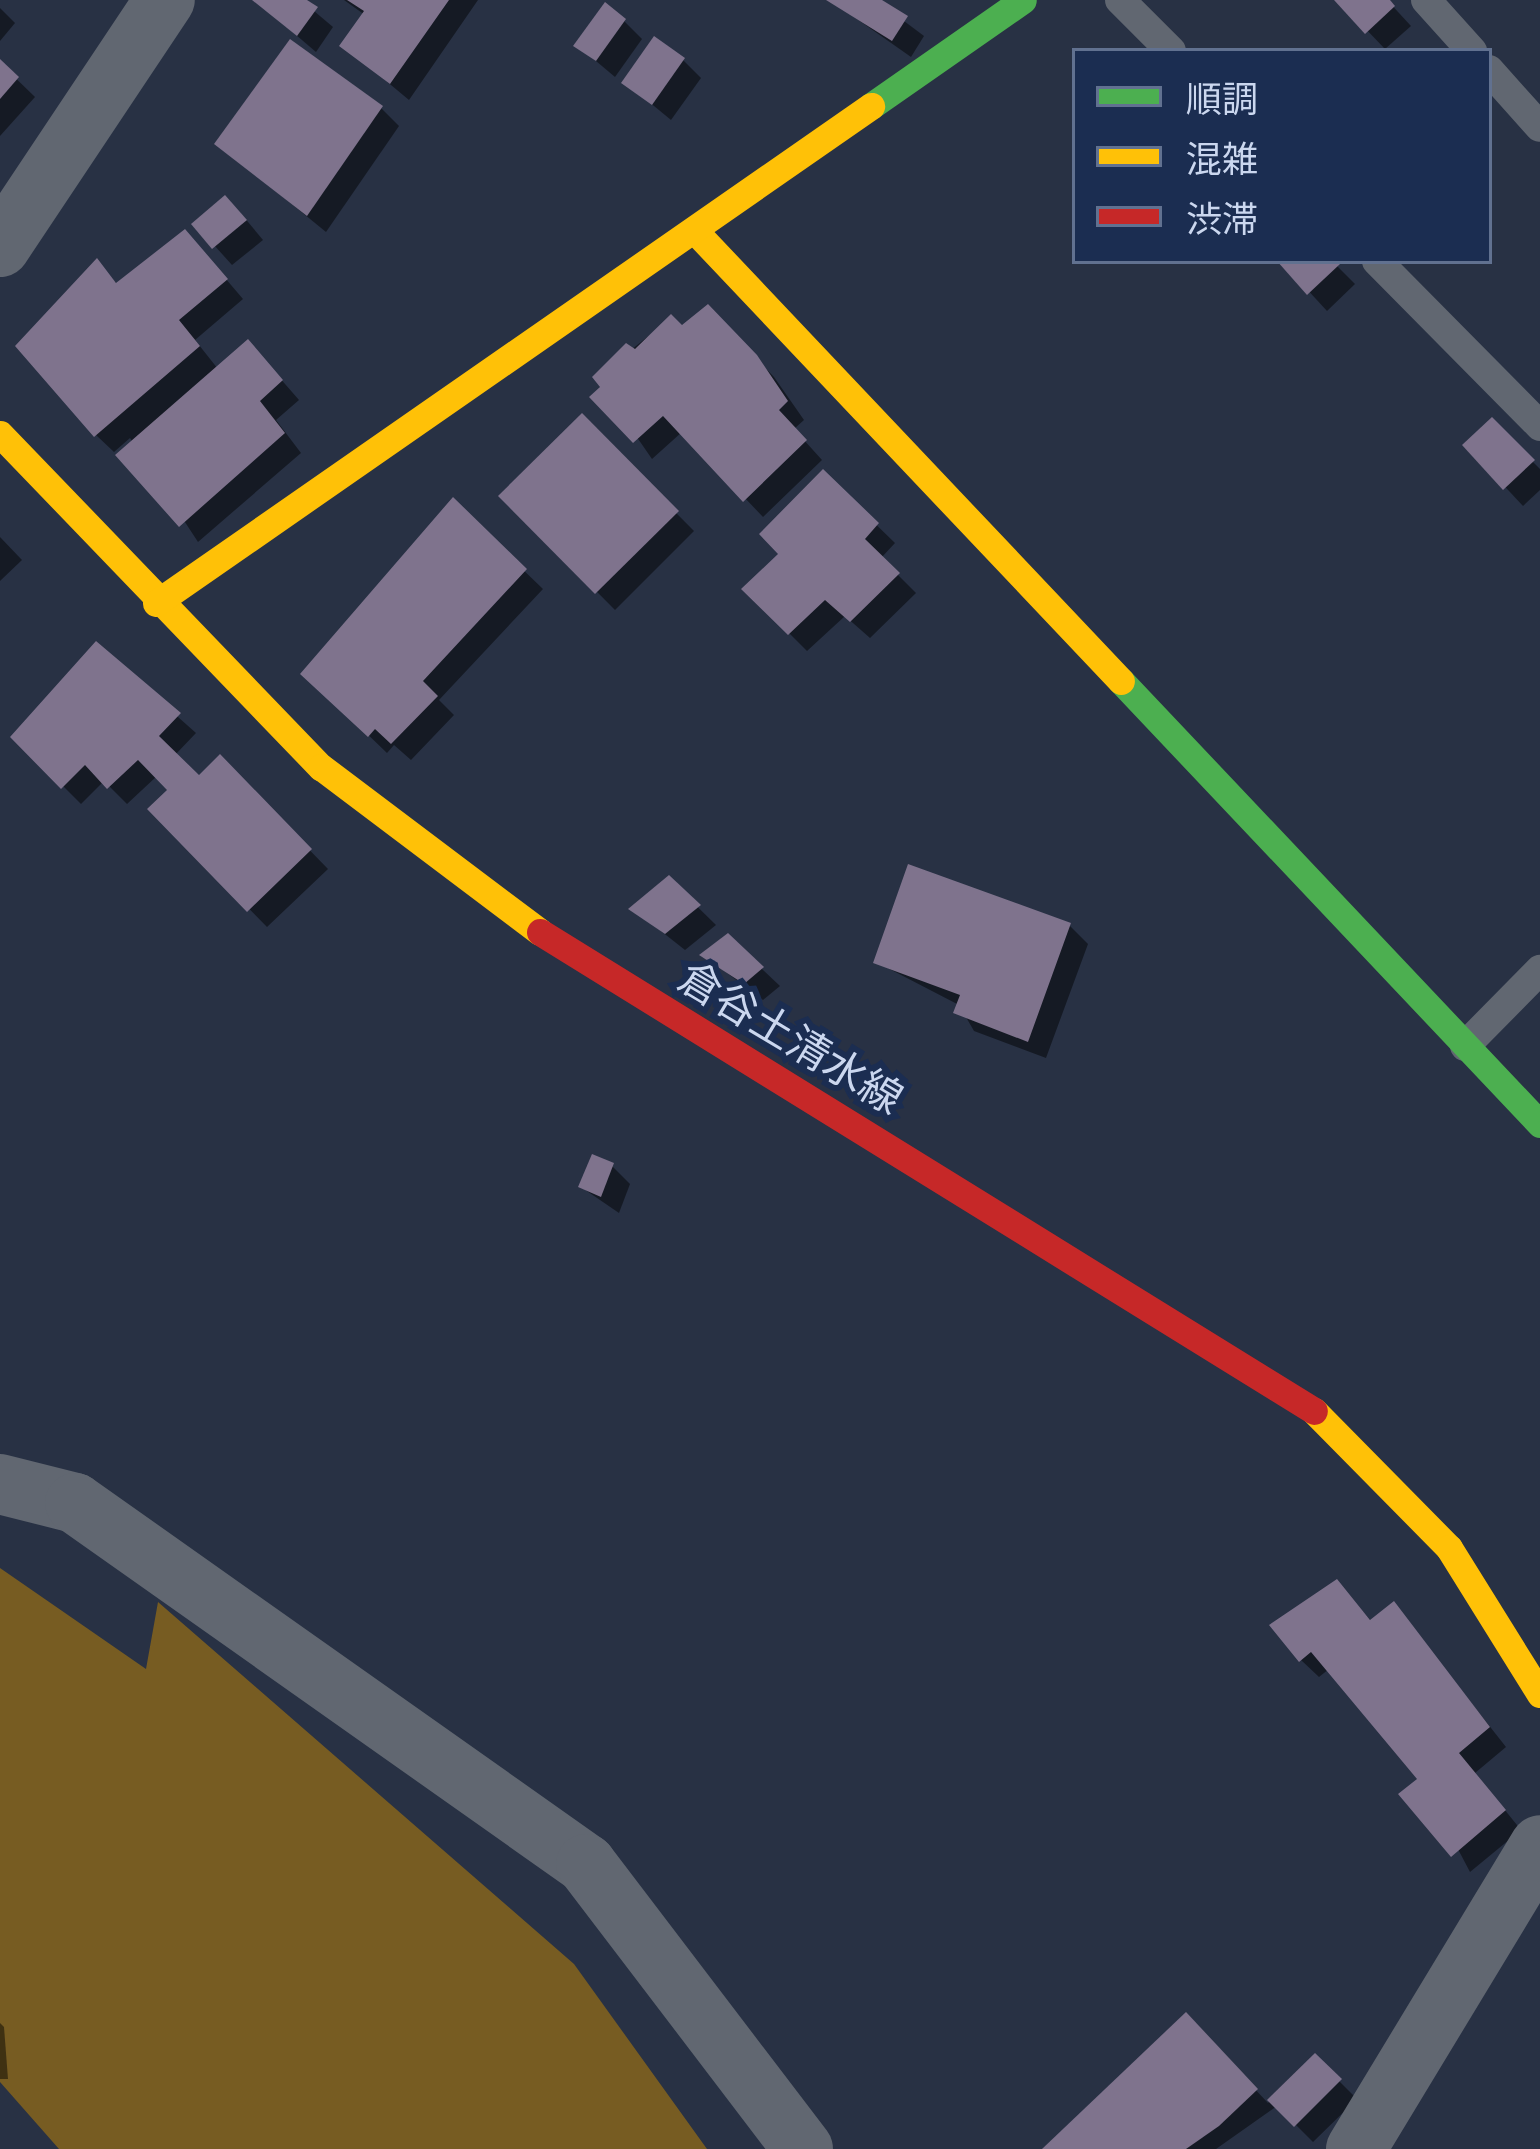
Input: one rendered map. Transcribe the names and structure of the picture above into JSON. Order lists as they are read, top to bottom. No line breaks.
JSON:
{"streets":{"street":["倉谷土清水線"]},"legend":["順調","混雑","渋滞"]}
